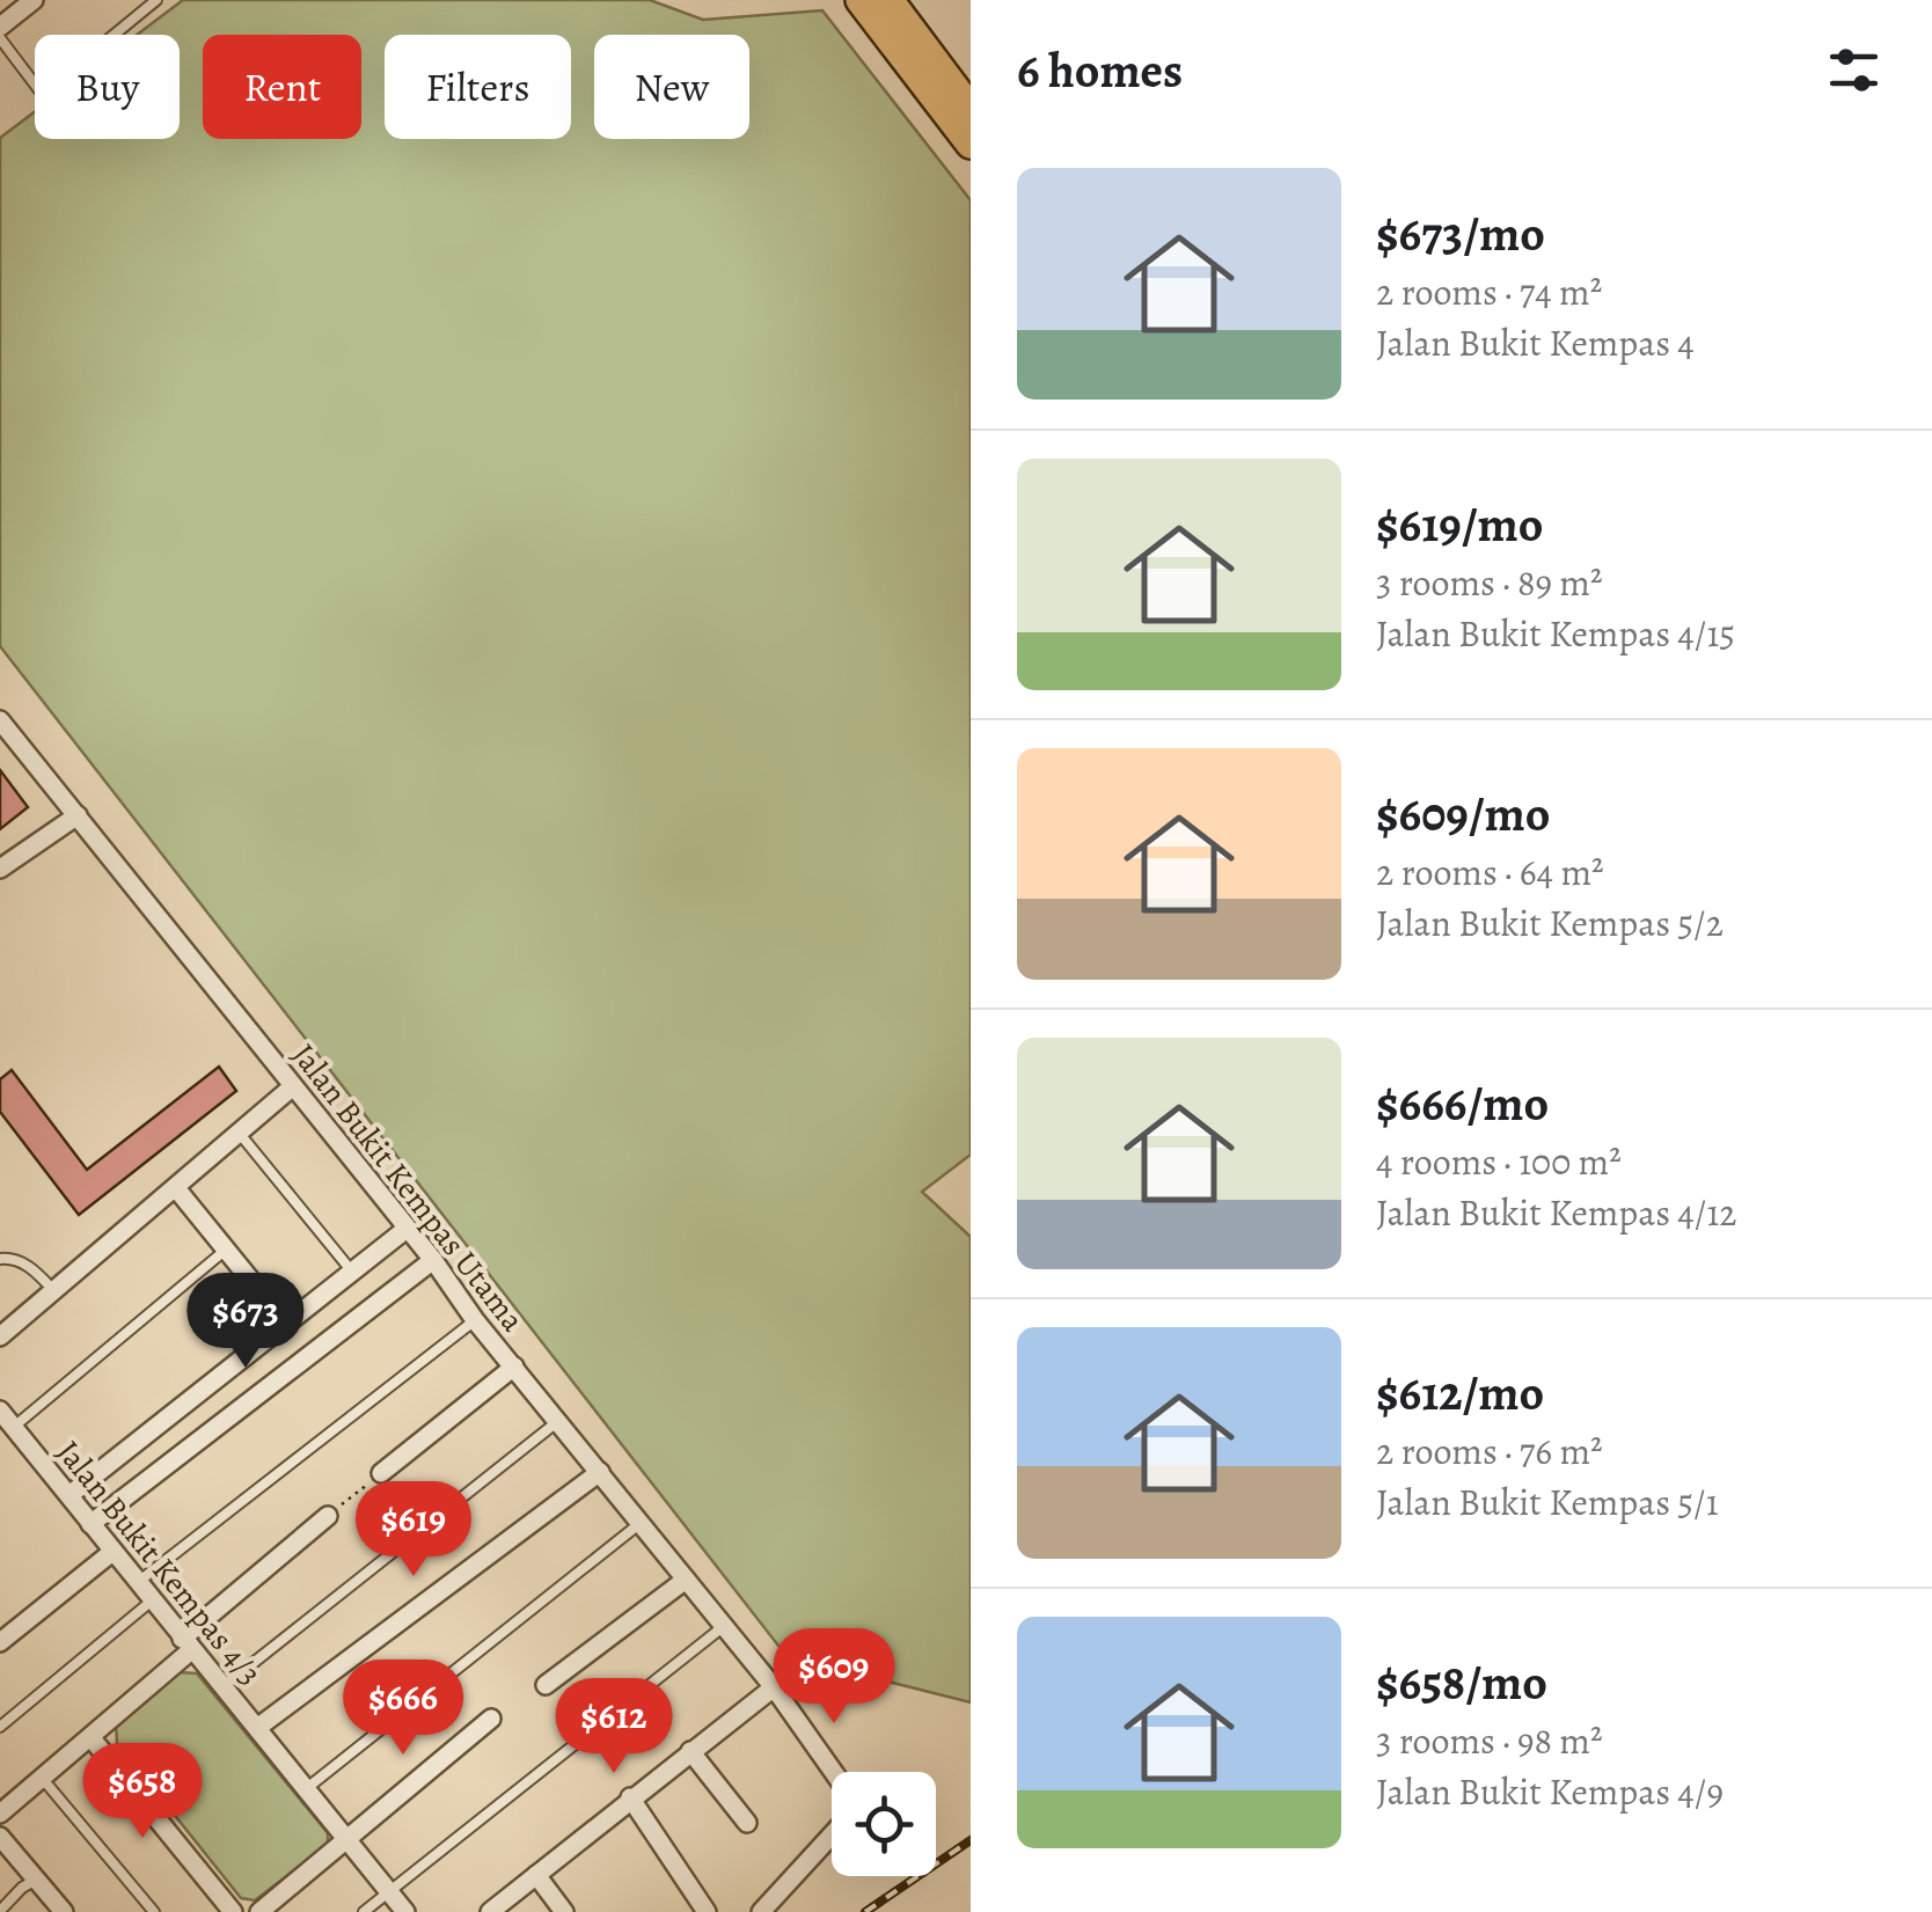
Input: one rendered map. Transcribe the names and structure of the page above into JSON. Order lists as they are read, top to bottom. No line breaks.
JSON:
{"streets":{"street":["Jalan Bukit Kempas Utama","Jalan Bukit Kempas 4/3"]},"page":{"heading":"6 homes","chip":["Buy","Rent","Filters","New"],"list":[{"name":"$673/mo","note":"2 rooms · 74 m² · Jalan Bukit Kempas 4"},{"name":"$619/mo","note":"3 rooms · 89 m² · Jalan Bukit Kempas 4/15"},{"name":"$609/mo","note":"2 rooms · 64 m² · Jalan Bukit Kempas 5/2"},{"name":"$666/mo","note":"4 rooms · 100 m² · Jalan Bukit Kempas 4/12"},{"name":"$612/mo","note":"2 rooms · 76 m² · Jalan Bukit Kempas 5/1"},{"name":"$658/mo","note":"3 rooms · 98 m² · Jalan Bukit Kempas 4/9"}],"price":["$673","$619","$609","$666","$612","$658"]}}
